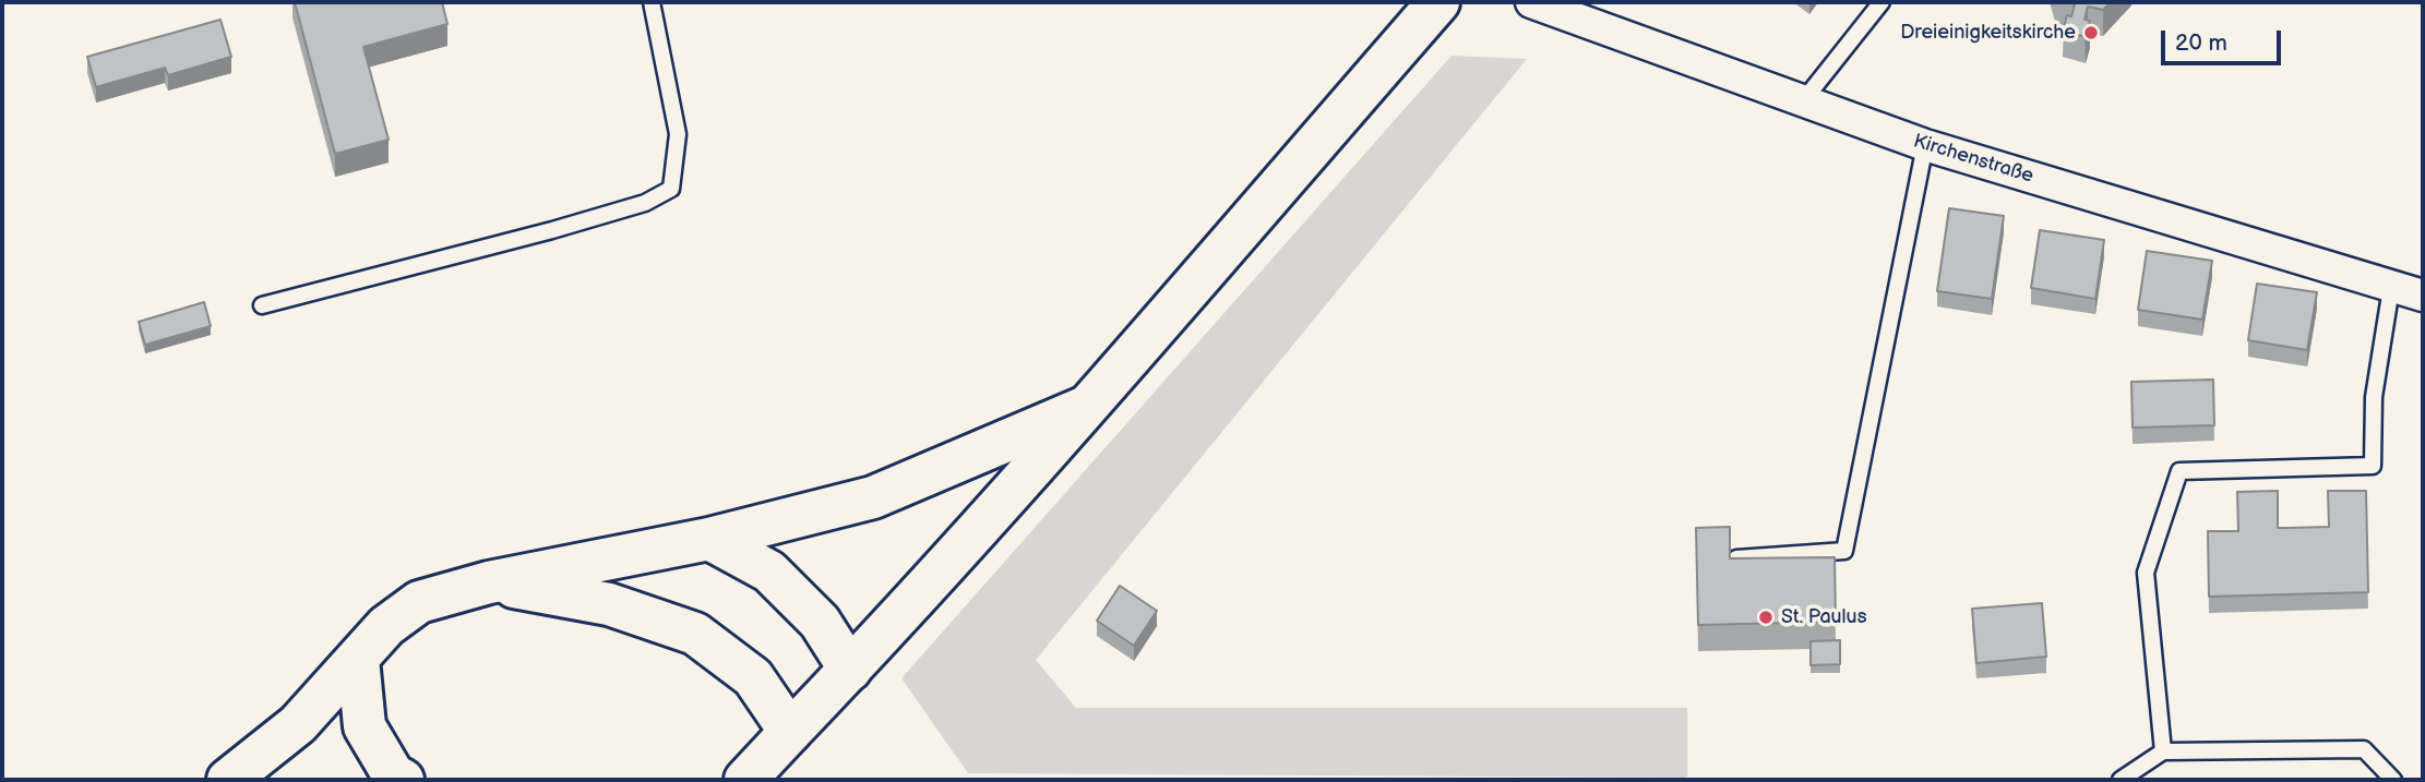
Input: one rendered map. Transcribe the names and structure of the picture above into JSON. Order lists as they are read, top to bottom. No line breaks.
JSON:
{"streets":{"street":["Kirchenstraße"]},"places":["Dreieinigkeitskirche","St. Paulus"],"scale_bar":"20 m"}
